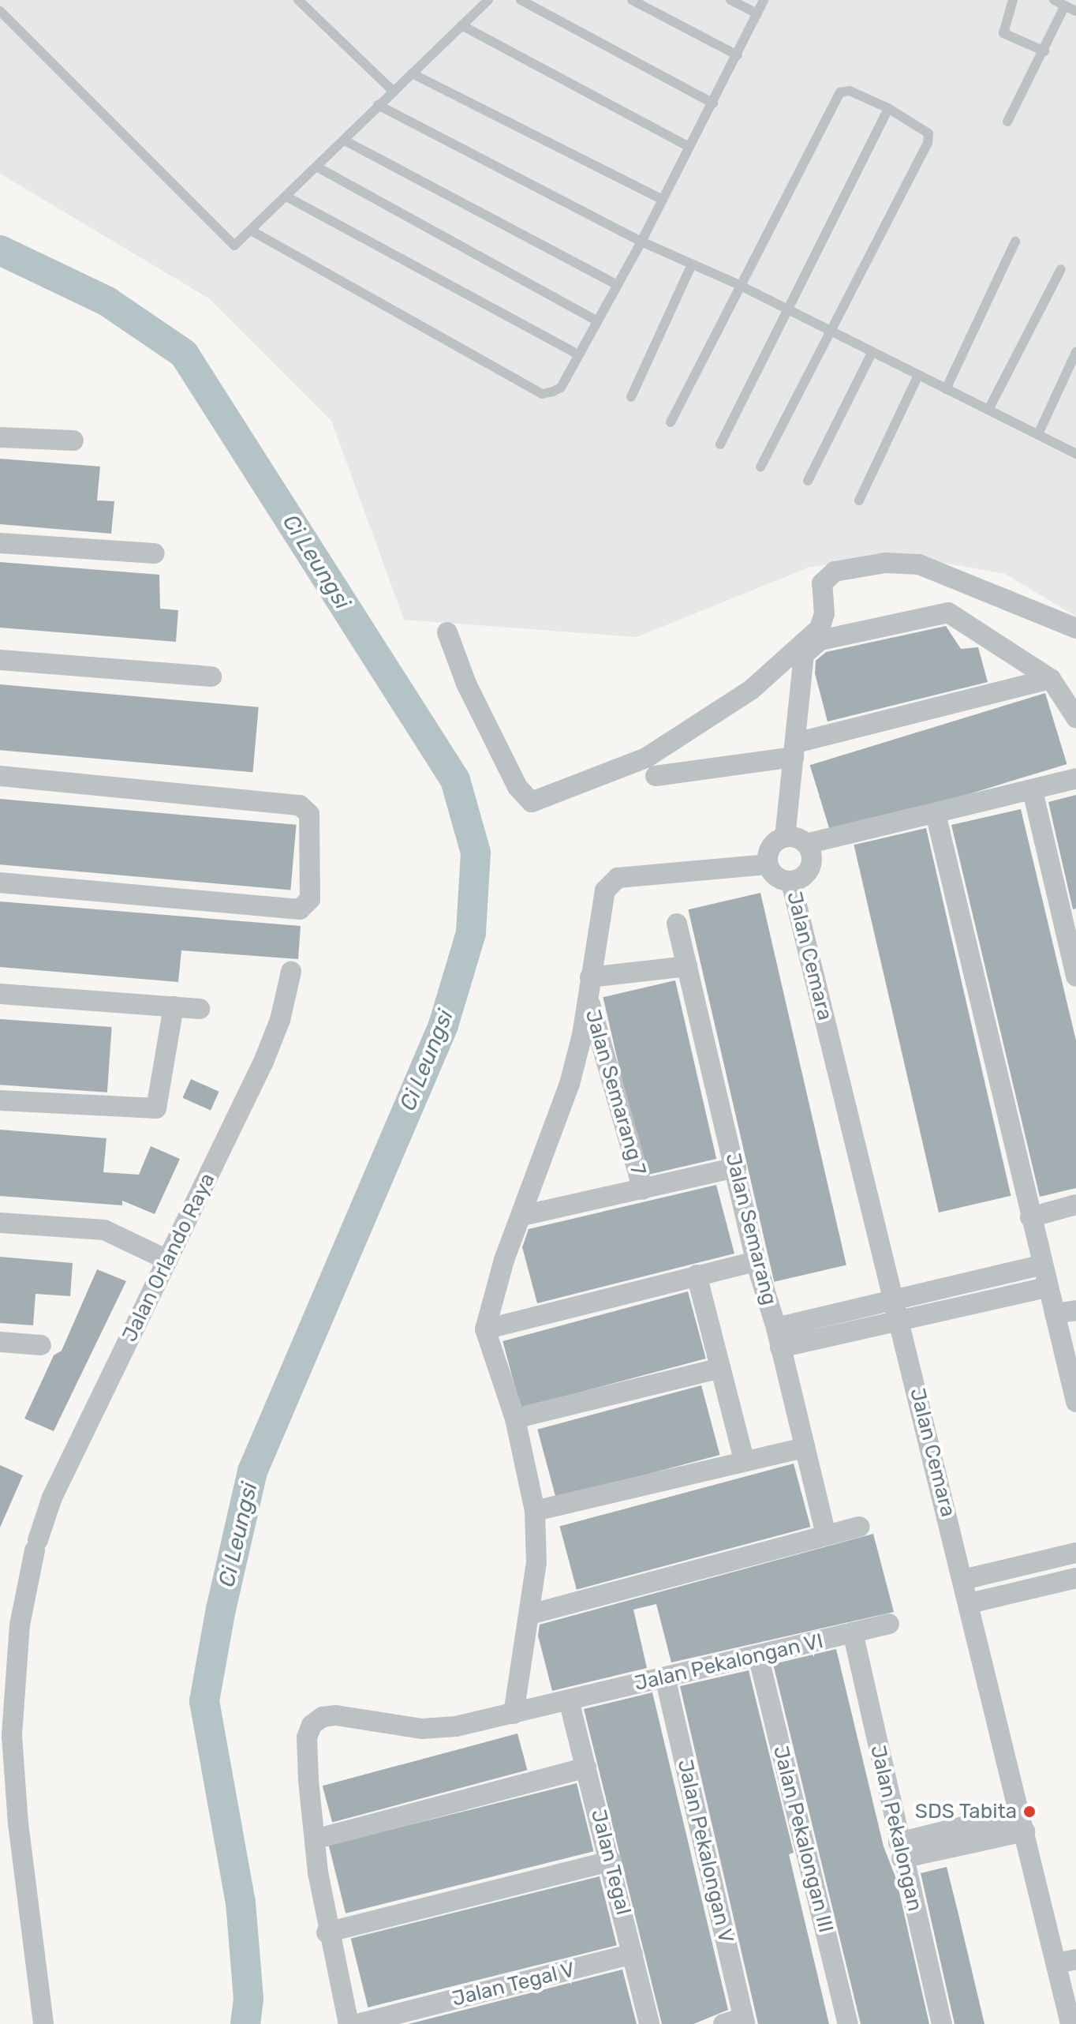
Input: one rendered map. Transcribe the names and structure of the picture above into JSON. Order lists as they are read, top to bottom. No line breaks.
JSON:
{"streets":{"street":["Jalan Cemara","Jalan Semarang 7","Jalan Semarang","Jalan Orlando Raya","Jalan Pekalongan VI","Jalan Pekalongan","Jalan Pekalongan III","Jalan Pekalongan V","Jalan Tegal","Jalan Tegal V"]},"crossings":[["Jalan Pekalongan VI","Jalan Pekalongan"],["Jalan Pekalongan VI","Jalan Pekalongan III"],["Jalan Pekalongan VI","Jalan Pekalongan V"],["Jalan Pekalongan VI","Jalan Tegal"],["Jalan Tegal","Jalan Tegal V"]],"water":["Ci Leungsi"],"places":["SDS Tabita"]}
